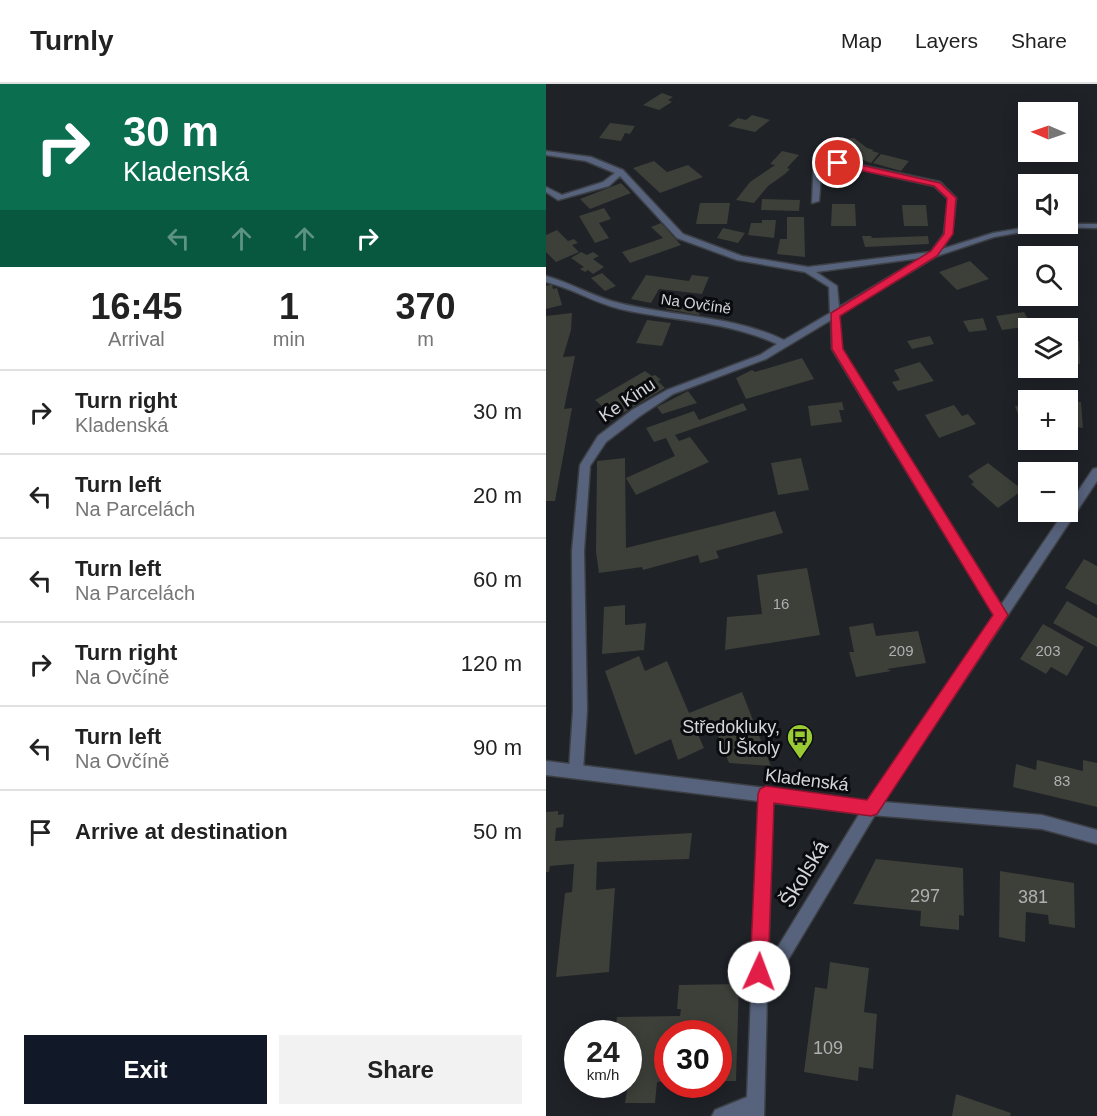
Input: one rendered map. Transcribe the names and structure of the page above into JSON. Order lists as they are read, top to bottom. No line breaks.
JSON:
{"streets":{"street":["Na Ovčíně","Ke Kinu","Kladenská","Školská"]},"crossings":[["Na Ovčíně","Ke Kinu"],["Ke Kinu","Kladenská"],["Kladenská","Školská"]],"places":{"bus stop":["Středokluky, U Školy"]},"house_numbers":["16","209","203","83","297","381","109"],"north":"left","page":{"header":"Turnly","nav":["Map","Layers","Share"],"turn":["30 m","Kladenská"],"map_buttons":["+","−"],"eta":["16:45","Arrival","1","min","370","m"],"list":[{"name":"Turn right","note":"Kladenská","value":"30 m"},{"name":"Turn left","note":"Na Parcelách","value":"20 m"},{"name":"Turn left","note":"Na Parcelách","value":"60 m"},{"name":"Turn right","note":"Na Ovčíně","value":"120 m"},{"name":"Turn left","note":"Na Ovčíně","value":"90 m"},{"name":"Arrive at destination","value":"50 m"}],"speed":"24 km/h","limit":"30","buttons":["Exit","Share"]}}
